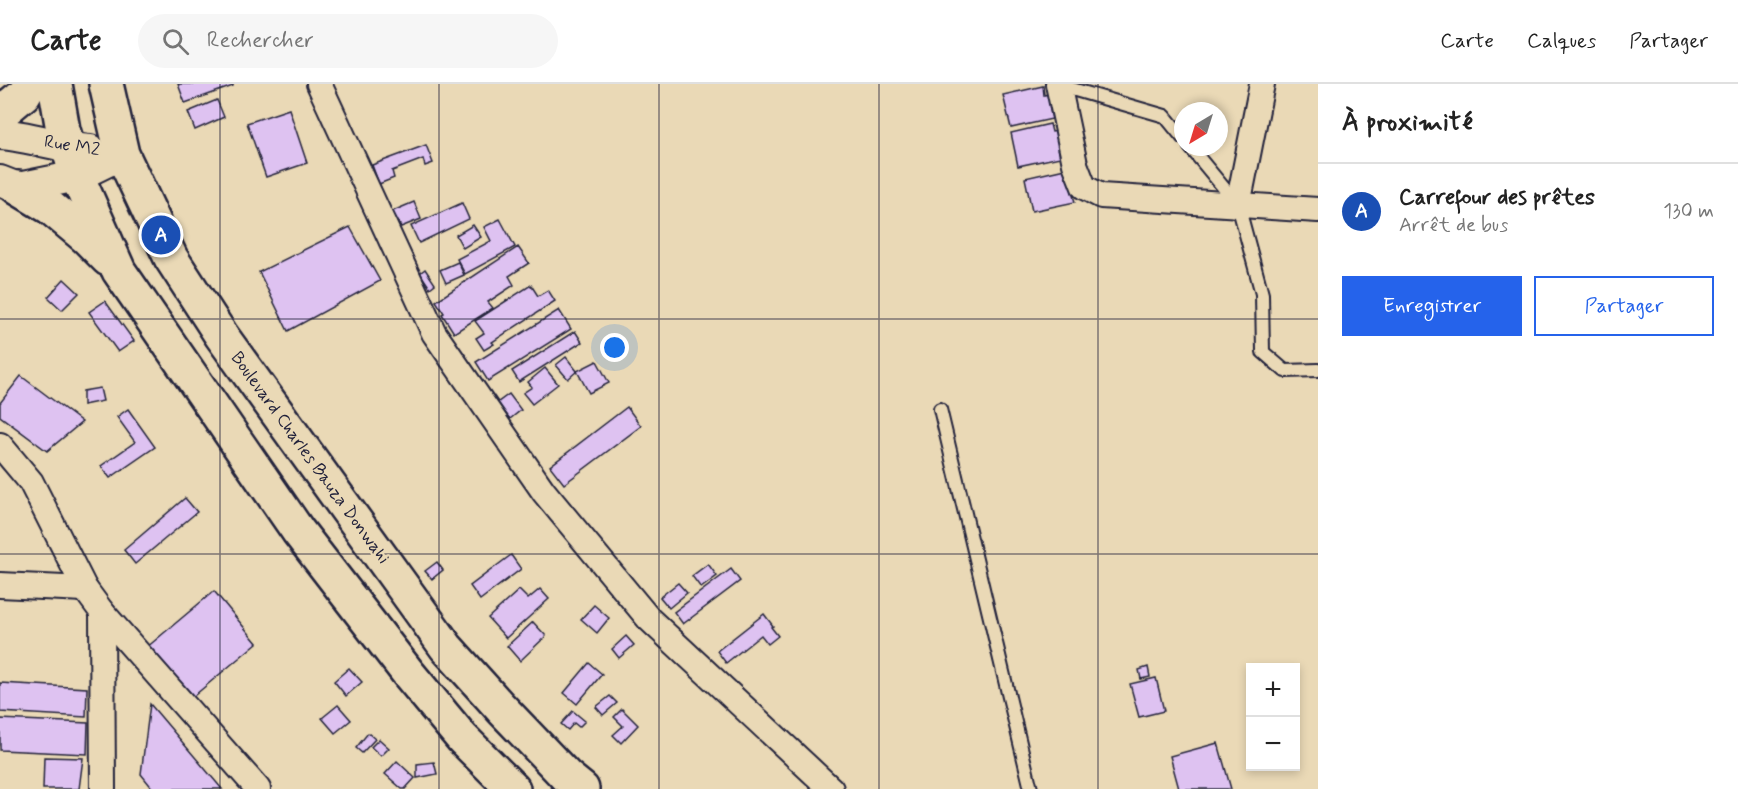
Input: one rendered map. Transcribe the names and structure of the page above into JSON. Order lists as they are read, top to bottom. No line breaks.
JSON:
{"streets":{"main road":["Boulevard Charles Bauza Donwahi"],"street":["Rue M2"]},"crossings":[["Rue M2","Boulevard Charles Bauza Donwahi"]],"north":"bottom left","page":{"header":"Carte","search":"Rechercher","nav":["Carte","Calques","Partager"],"heading":"À proximité","list":[{"mark":"A","name":"Carrefour des prêtes","note":"Arrêt de bus","value":"130 m"}],"pins":"A","buttons":["Enregistrer","Partager"],"map_buttons":["+","−"]}}
